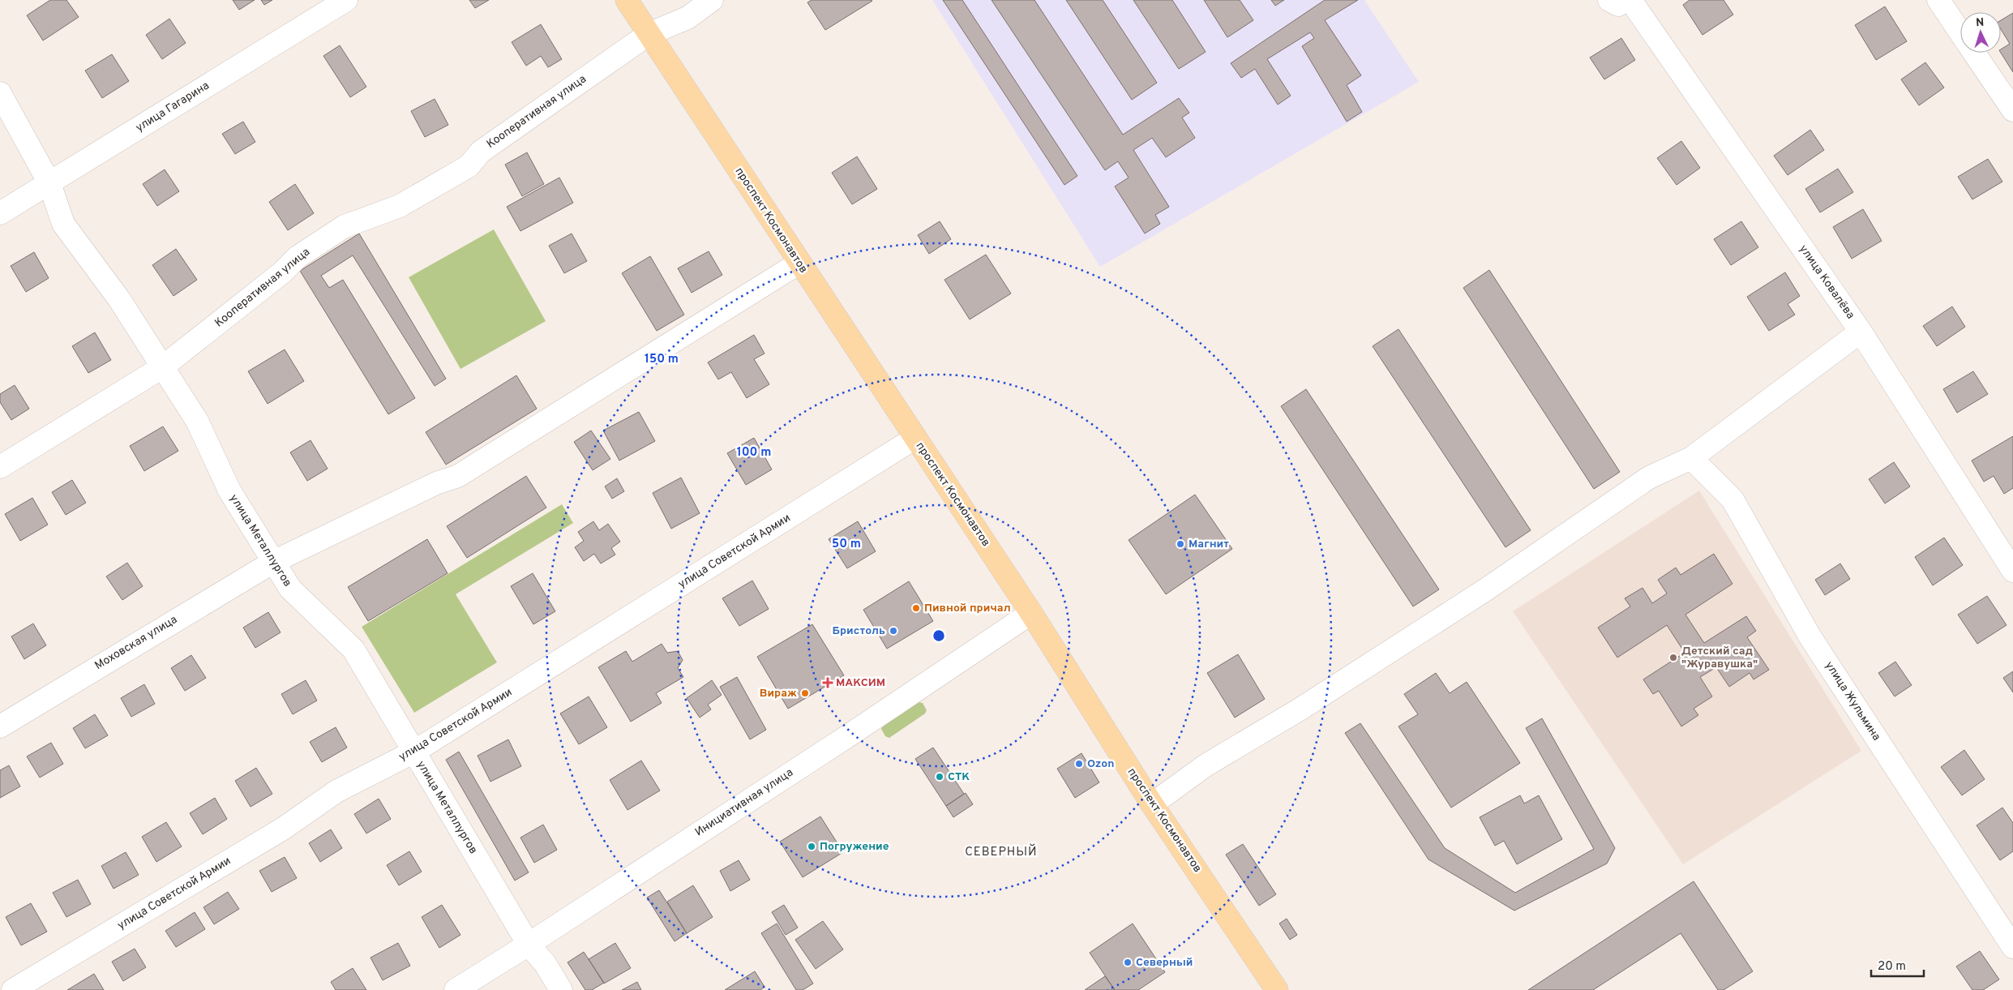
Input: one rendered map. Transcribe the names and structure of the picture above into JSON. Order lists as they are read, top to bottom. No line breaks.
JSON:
{"streets":{"main road":["проспект Космонавтов"],"street":["улица Гагарина","Кооперативная улица","улица Ковалёва","улица Металлургов","улица Советской Армии","Моховская улица","улица Жульмина","Инициативная улица"]},"crossings":[["улица Гагарина","улица Металлургов"],["Кооперативная улица","проспект Космонавтов"],["Кооперативная улица","улица Металлургов"],["проспект Космонавтов","улица Советской Армии"],["проспект Космонавтов","Инициативная улица"],["улица Металлургов","улица Советской Армии"],["улица Металлургов","Моховская улица"],["улица Металлургов","Инициативная улица"]],"districts":["СЕВЕРНЫЙ"],"places":{"other":["Магнит","Пивной причал","Бристоль","Детский сад \"Журавушка\"","Вираж","Ozon","СТК","Погружение","Северный"],"health":["МАКСИМ"]},"scale_bar":"20 m","north":"top","rings":["150 m","100 m","50 m"]}
